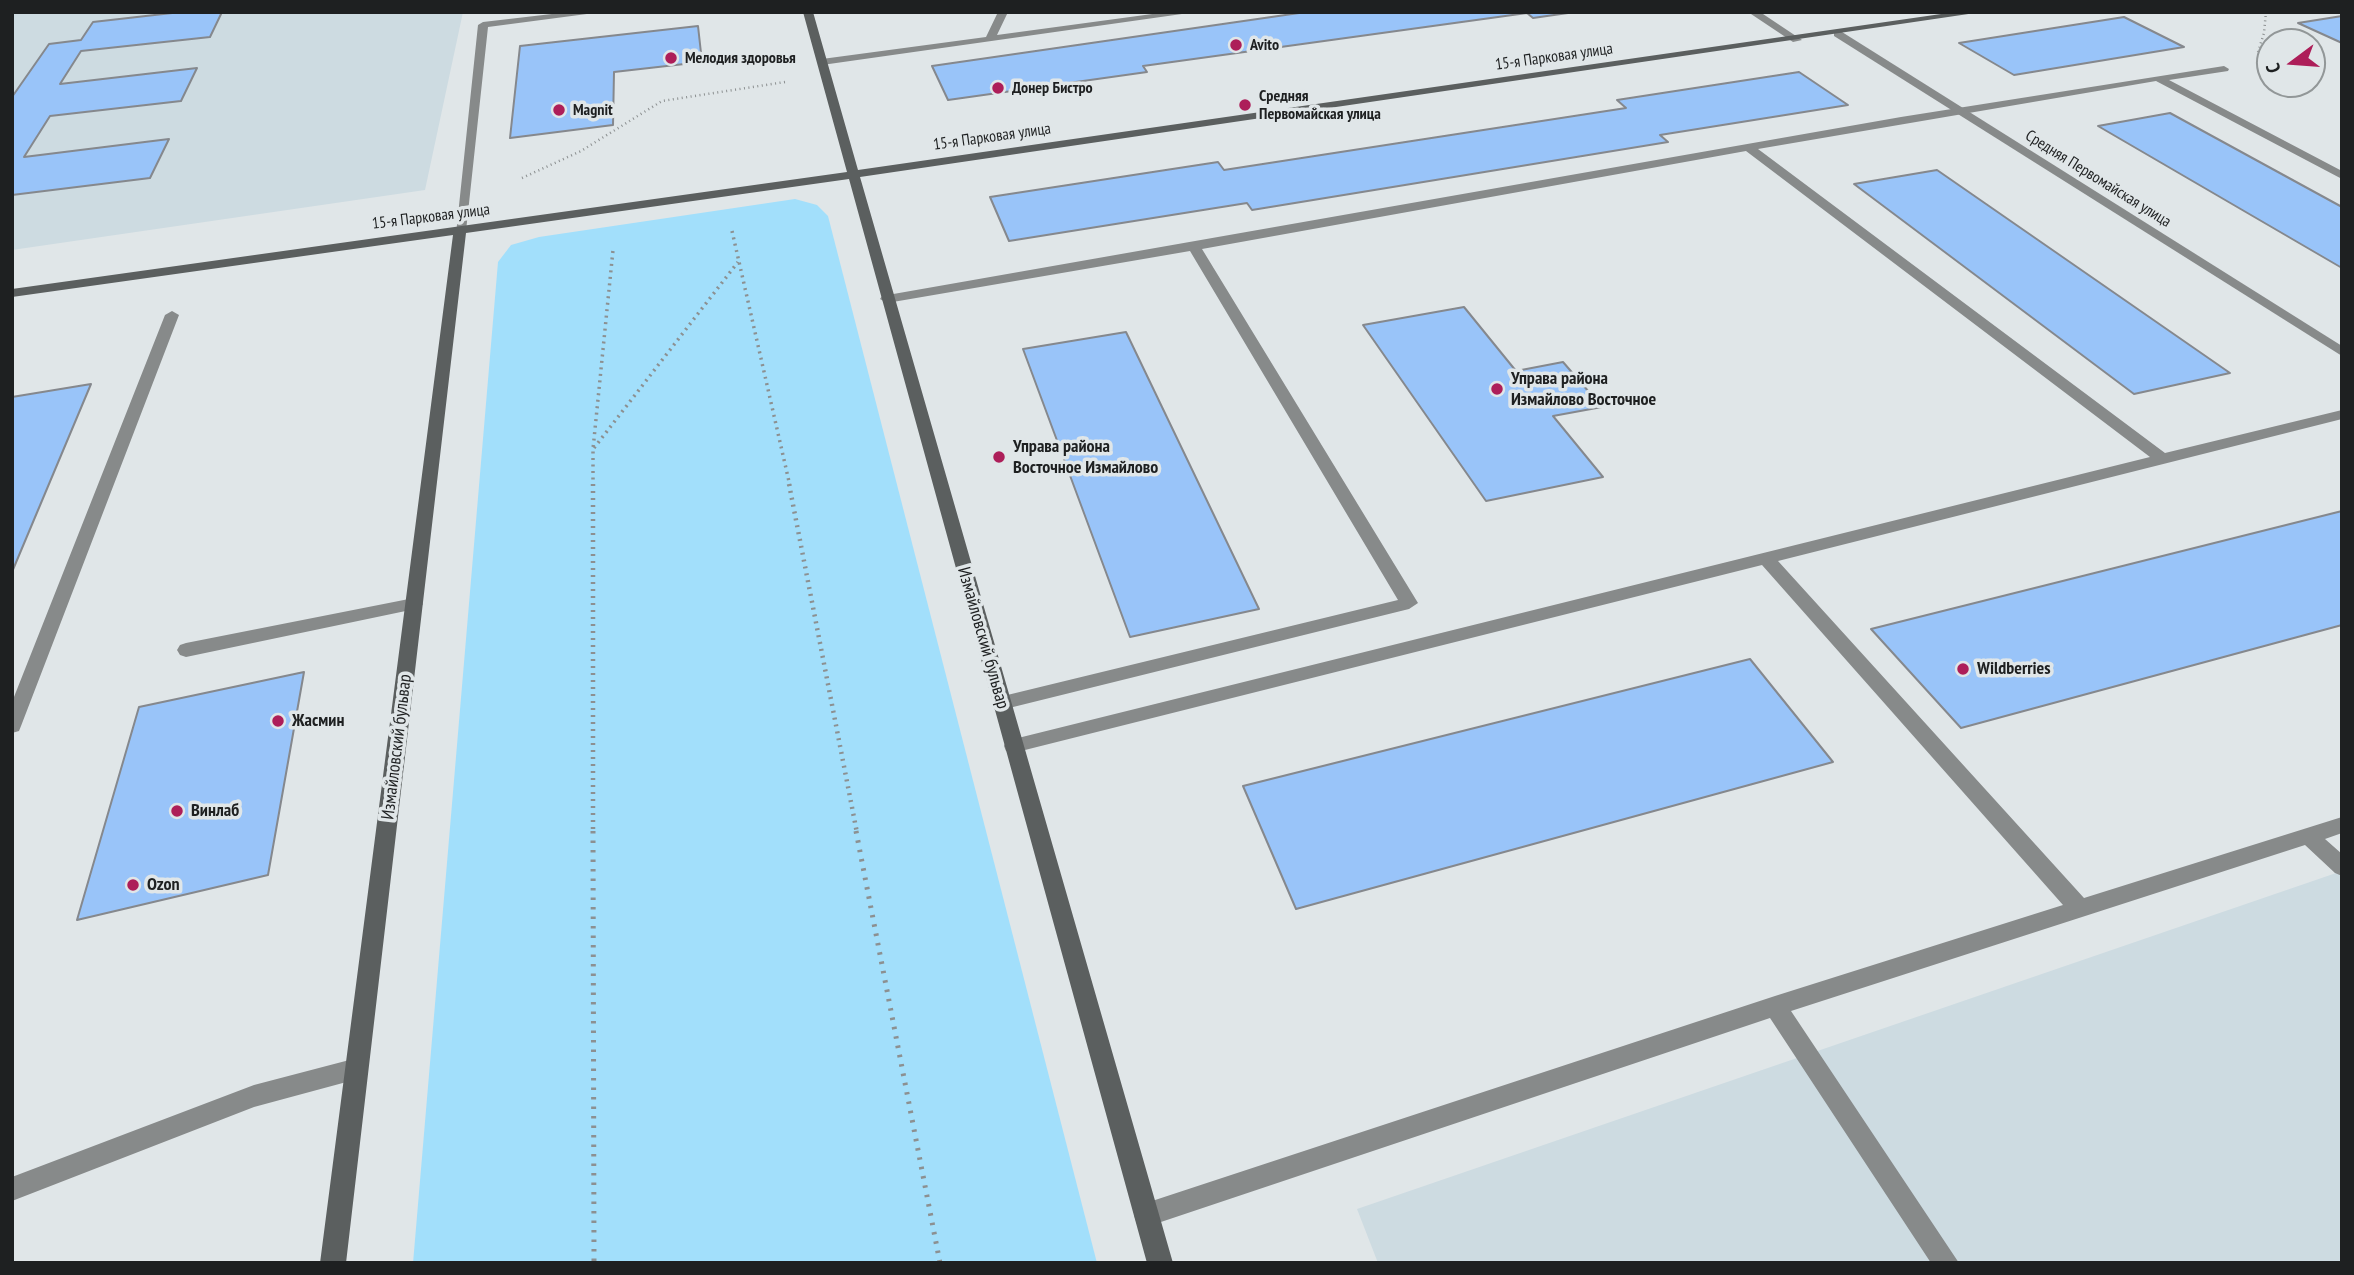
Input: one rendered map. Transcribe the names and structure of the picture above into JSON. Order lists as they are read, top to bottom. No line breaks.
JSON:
{"streets":{"street":["15-я Парковая улица","Средняя Первомайская улица","Измайловский бульвар"]},"crossings":[["15-я Парковая улица","Средняя Первомайская улица"],["15-я Парковая улица","Измайловский бульвар"]],"places":["Avito","Мелодия здоровья","Донер Бистро","Средняя Первомайская улица","Magnit","Управа района Измайлово Восточное","Управа района Восточное Измайлово","Wildberries","Жасмин","Винлаб","Ozon"],"north":"left"}
